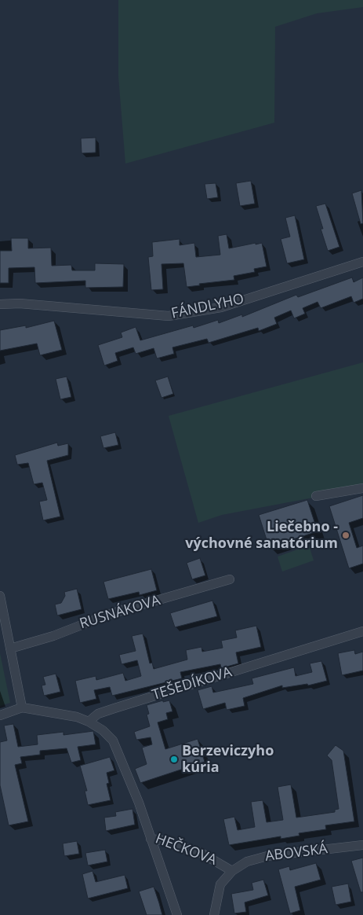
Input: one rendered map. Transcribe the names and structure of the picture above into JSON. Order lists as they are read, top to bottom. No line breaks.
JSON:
{"streets":{"street":["FÁNDLYHO","RUSNÁKOVA","TEŠEDÍKOVA","HEČKOVA","ABOVSKÁ"]},"crossings":[["TEŠEDÍKOVA","HEČKOVA"],["HEČKOVA","ABOVSKÁ"]],"places":["Liečebno - výchovné sanatórium","Berzeviczyho kúria"]}
